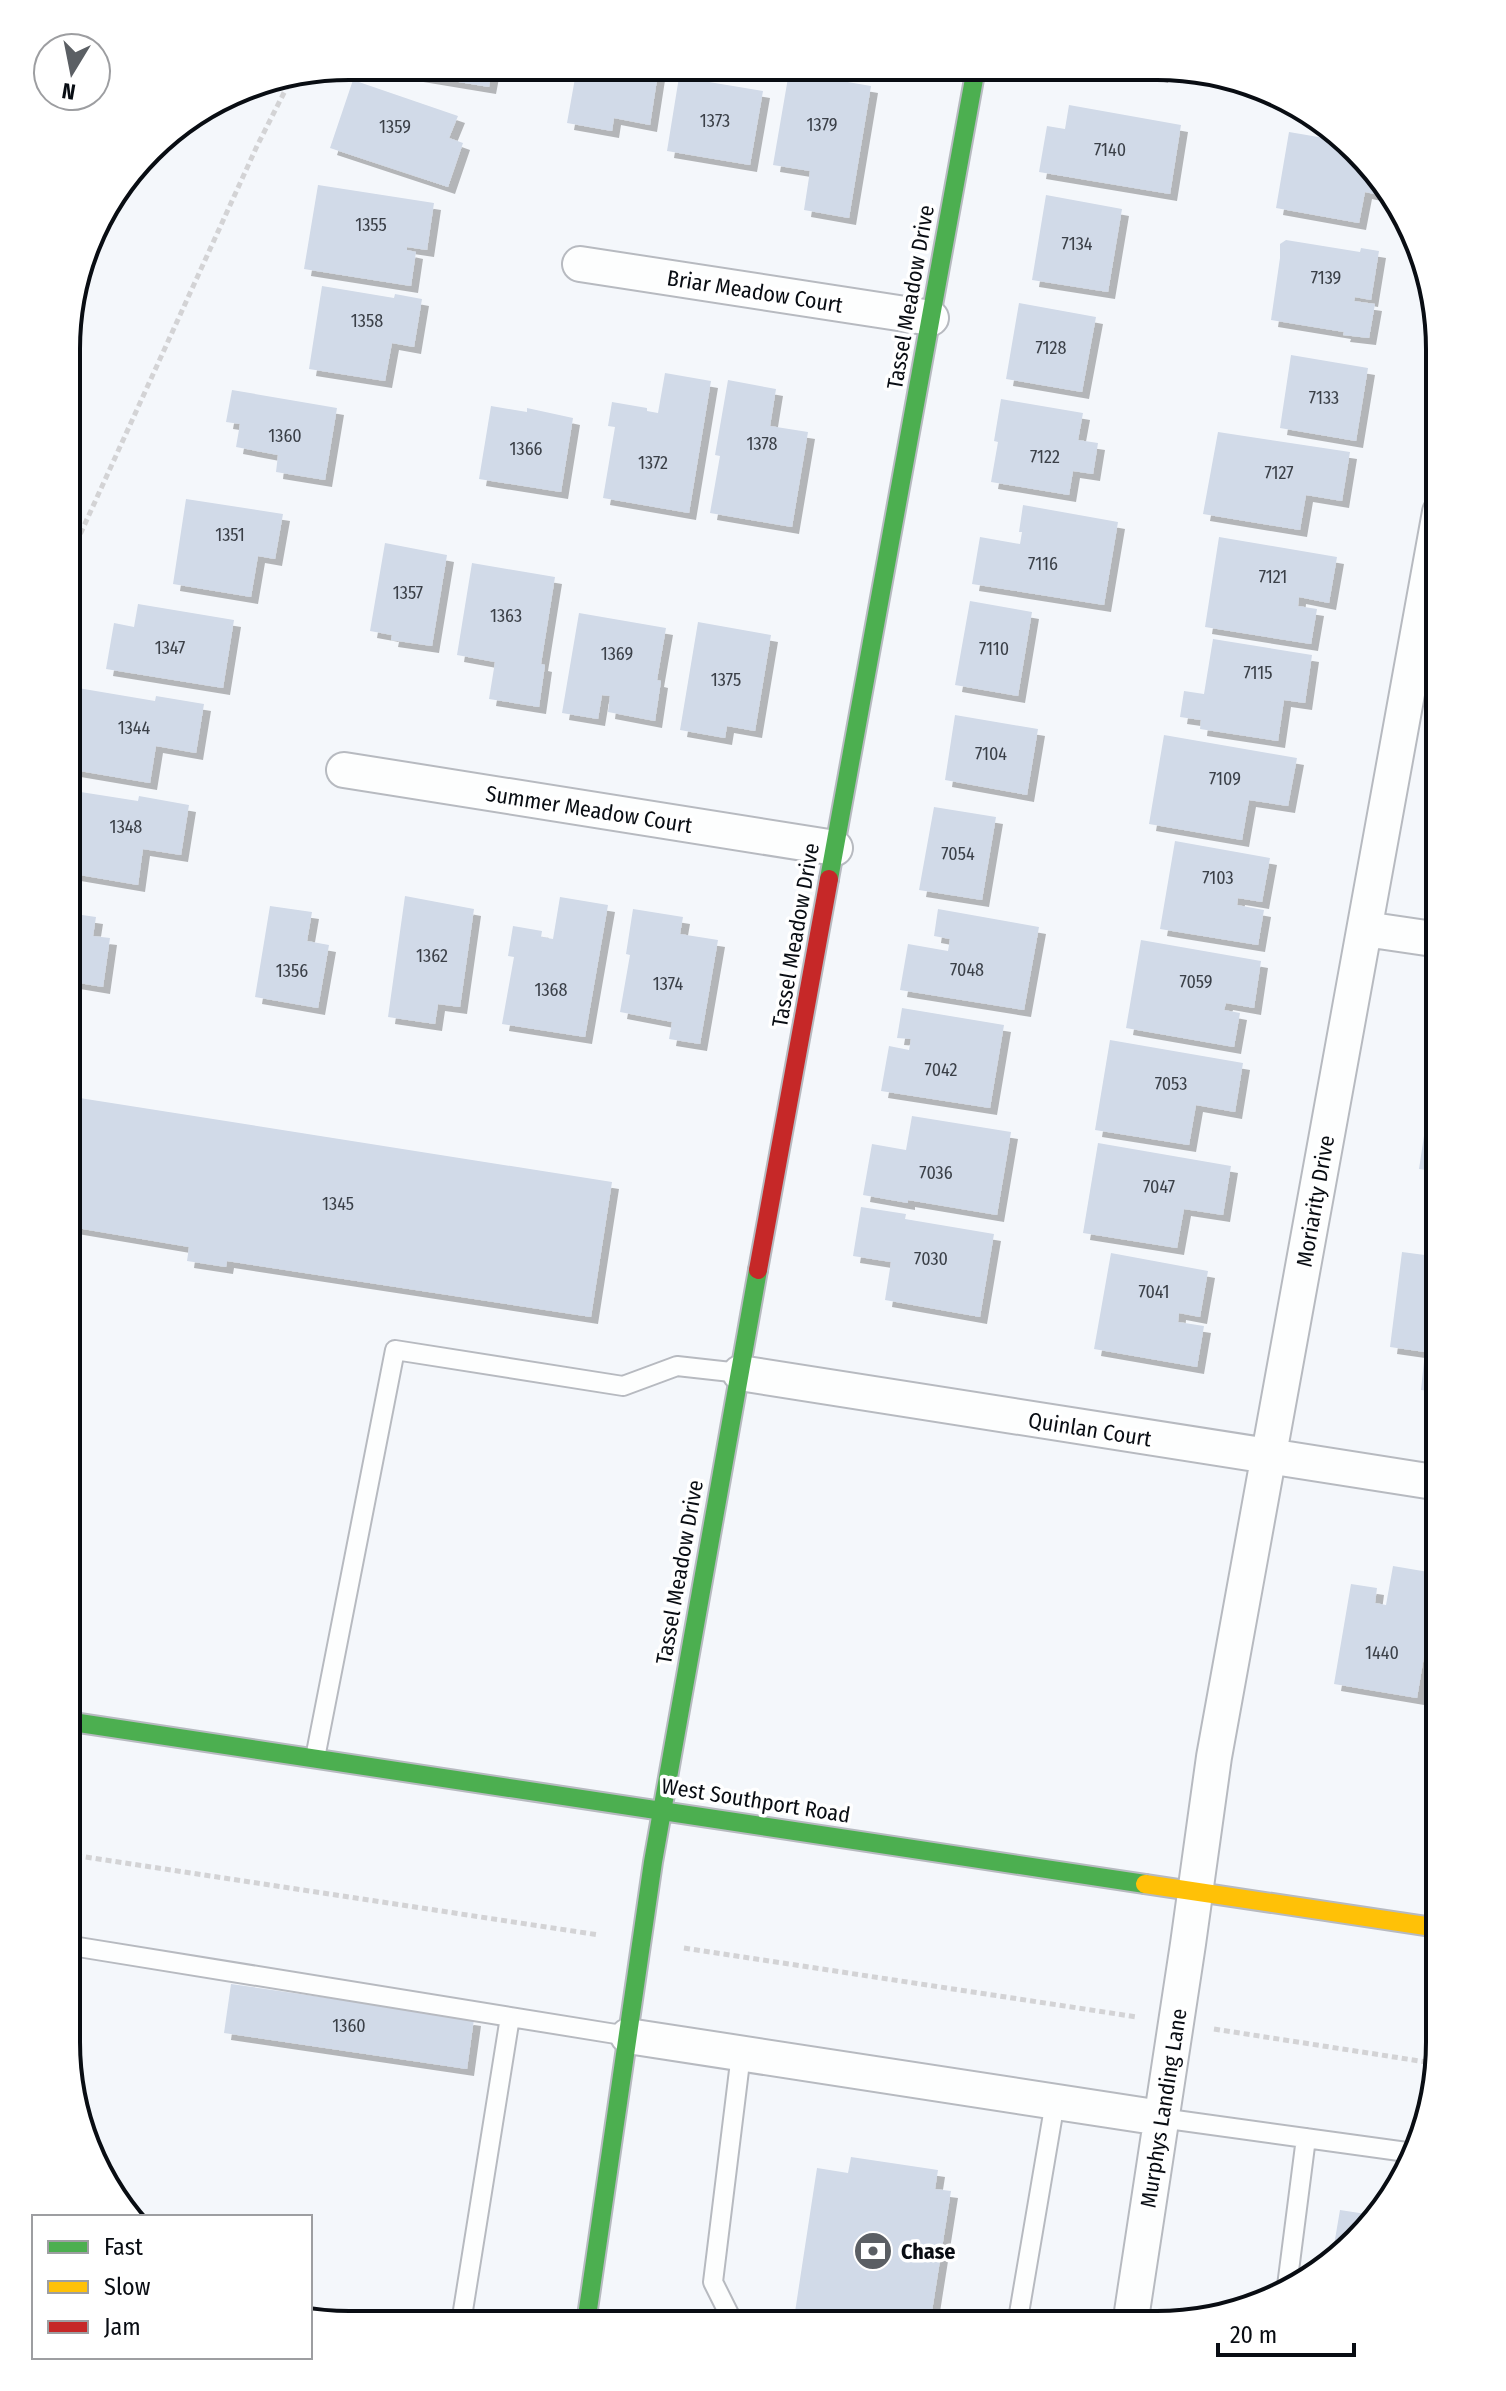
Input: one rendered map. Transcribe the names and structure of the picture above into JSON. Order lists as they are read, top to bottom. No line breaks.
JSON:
{"streets":{"street":["Briar Meadow Court","Tassel Meadow Drive","Summer Meadow Court","Moriarity Drive","Quinlan Court","West Southport Road","Murphys Landing Lane"]},"crossings":[["Briar Meadow Court","Tassel Meadow Drive"],["Tassel Meadow Drive","Summer Meadow Court"],["Tassel Meadow Drive","Quinlan Court"],["Tassel Meadow Drive","West Southport Road"],["Moriarity Drive","Quinlan Court"],["Moriarity Drive","West Southport Road"],["Moriarity Drive","Murphys Landing Lane"],["West Southport Road","Murphys Landing Lane"]],"places":{"bank":["Chase"]},"house_numbers":["1373","1379","1359","7140","1355","7134","7139","1358","7128","7133","1360","1378","1366","7122","1372","7127","1351","7116","7121","1357","1363","1347","7110","1369","7115","1375","1344","7104","7109","1348","7054","7103","1362","7048","1356","7059","1374","1368","7042","7053","7036","7047","1345","7030","7041","1440","1360"],"legend":["Fast","Slow","Jam"],"scale_bar":"20 m","north":"bottom"}
